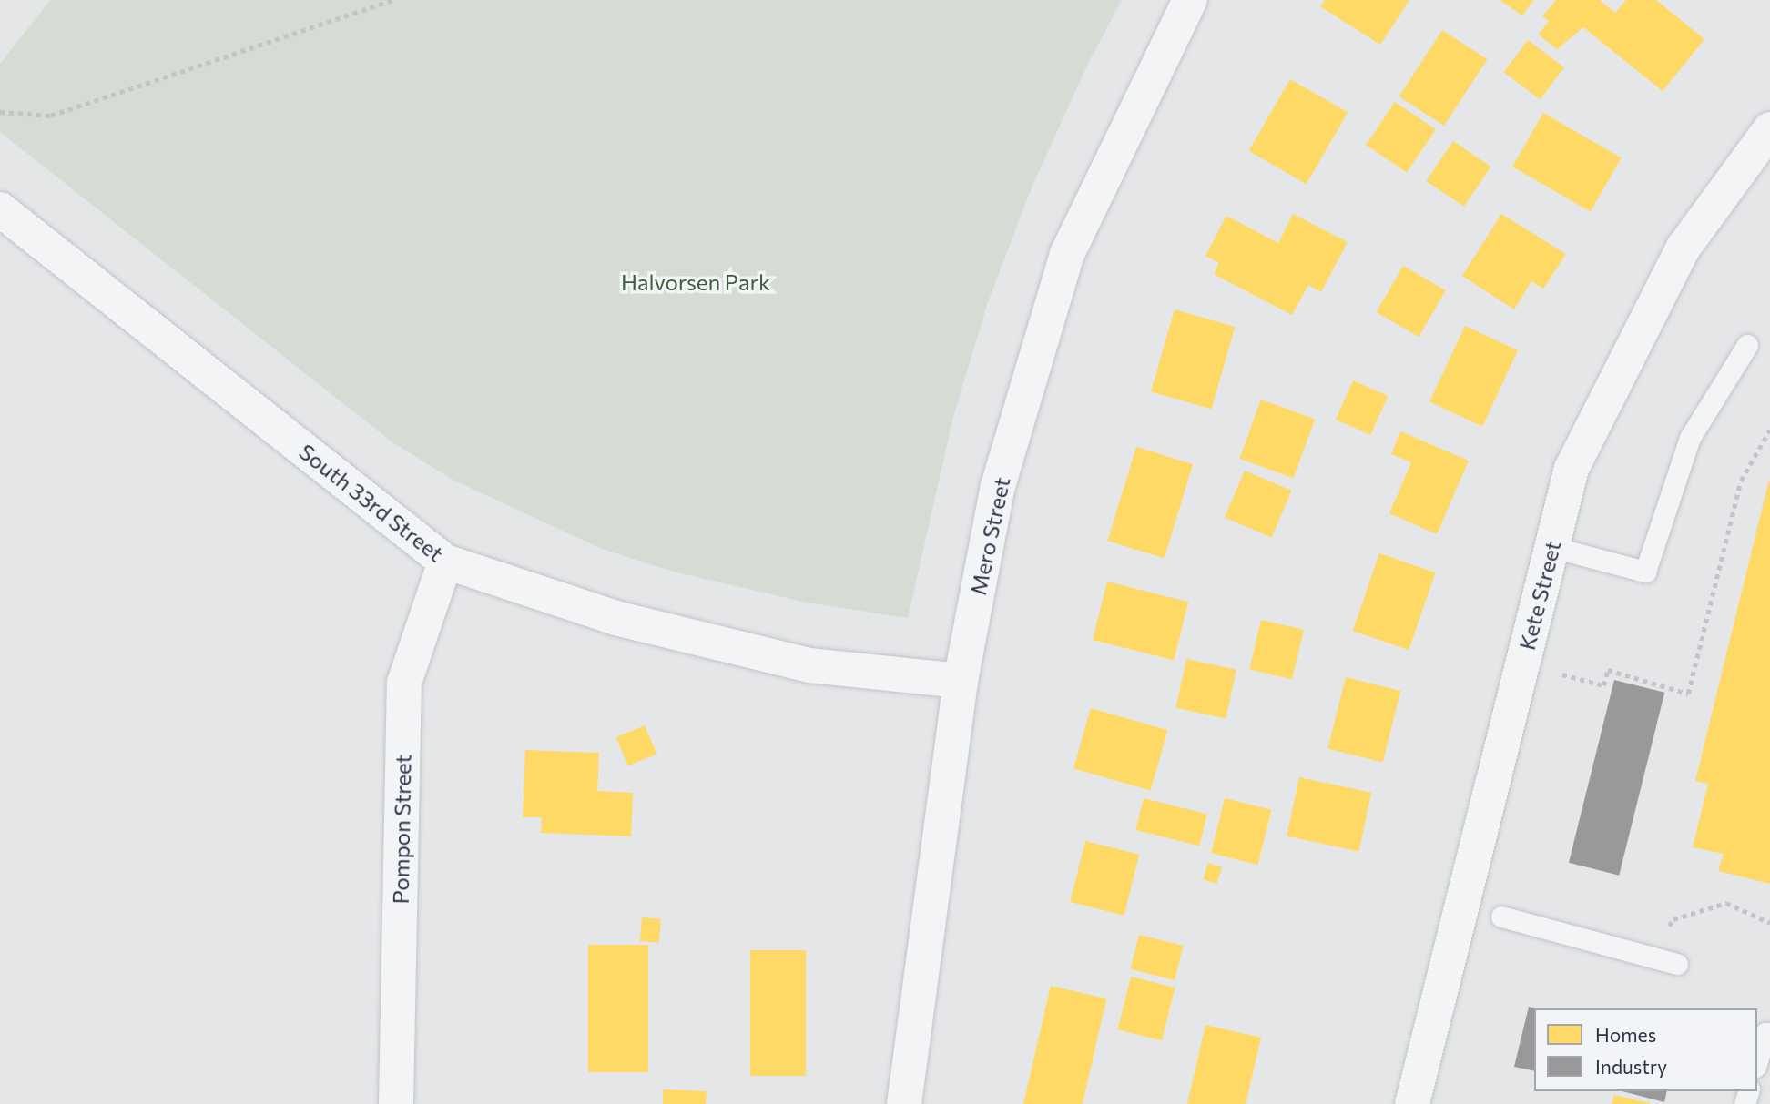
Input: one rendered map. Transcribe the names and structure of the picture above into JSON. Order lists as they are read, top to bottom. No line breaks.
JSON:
{"streets":{"street":["South 33rd Street","Mero Street","Kete Street","Pompon Street"]},"crossings":[["South 33rd Street","Mero Street"],["South 33rd Street","Pompon Street"]],"parks":["Halvorsen Park"],"legend":["Homes","Industry"]}
